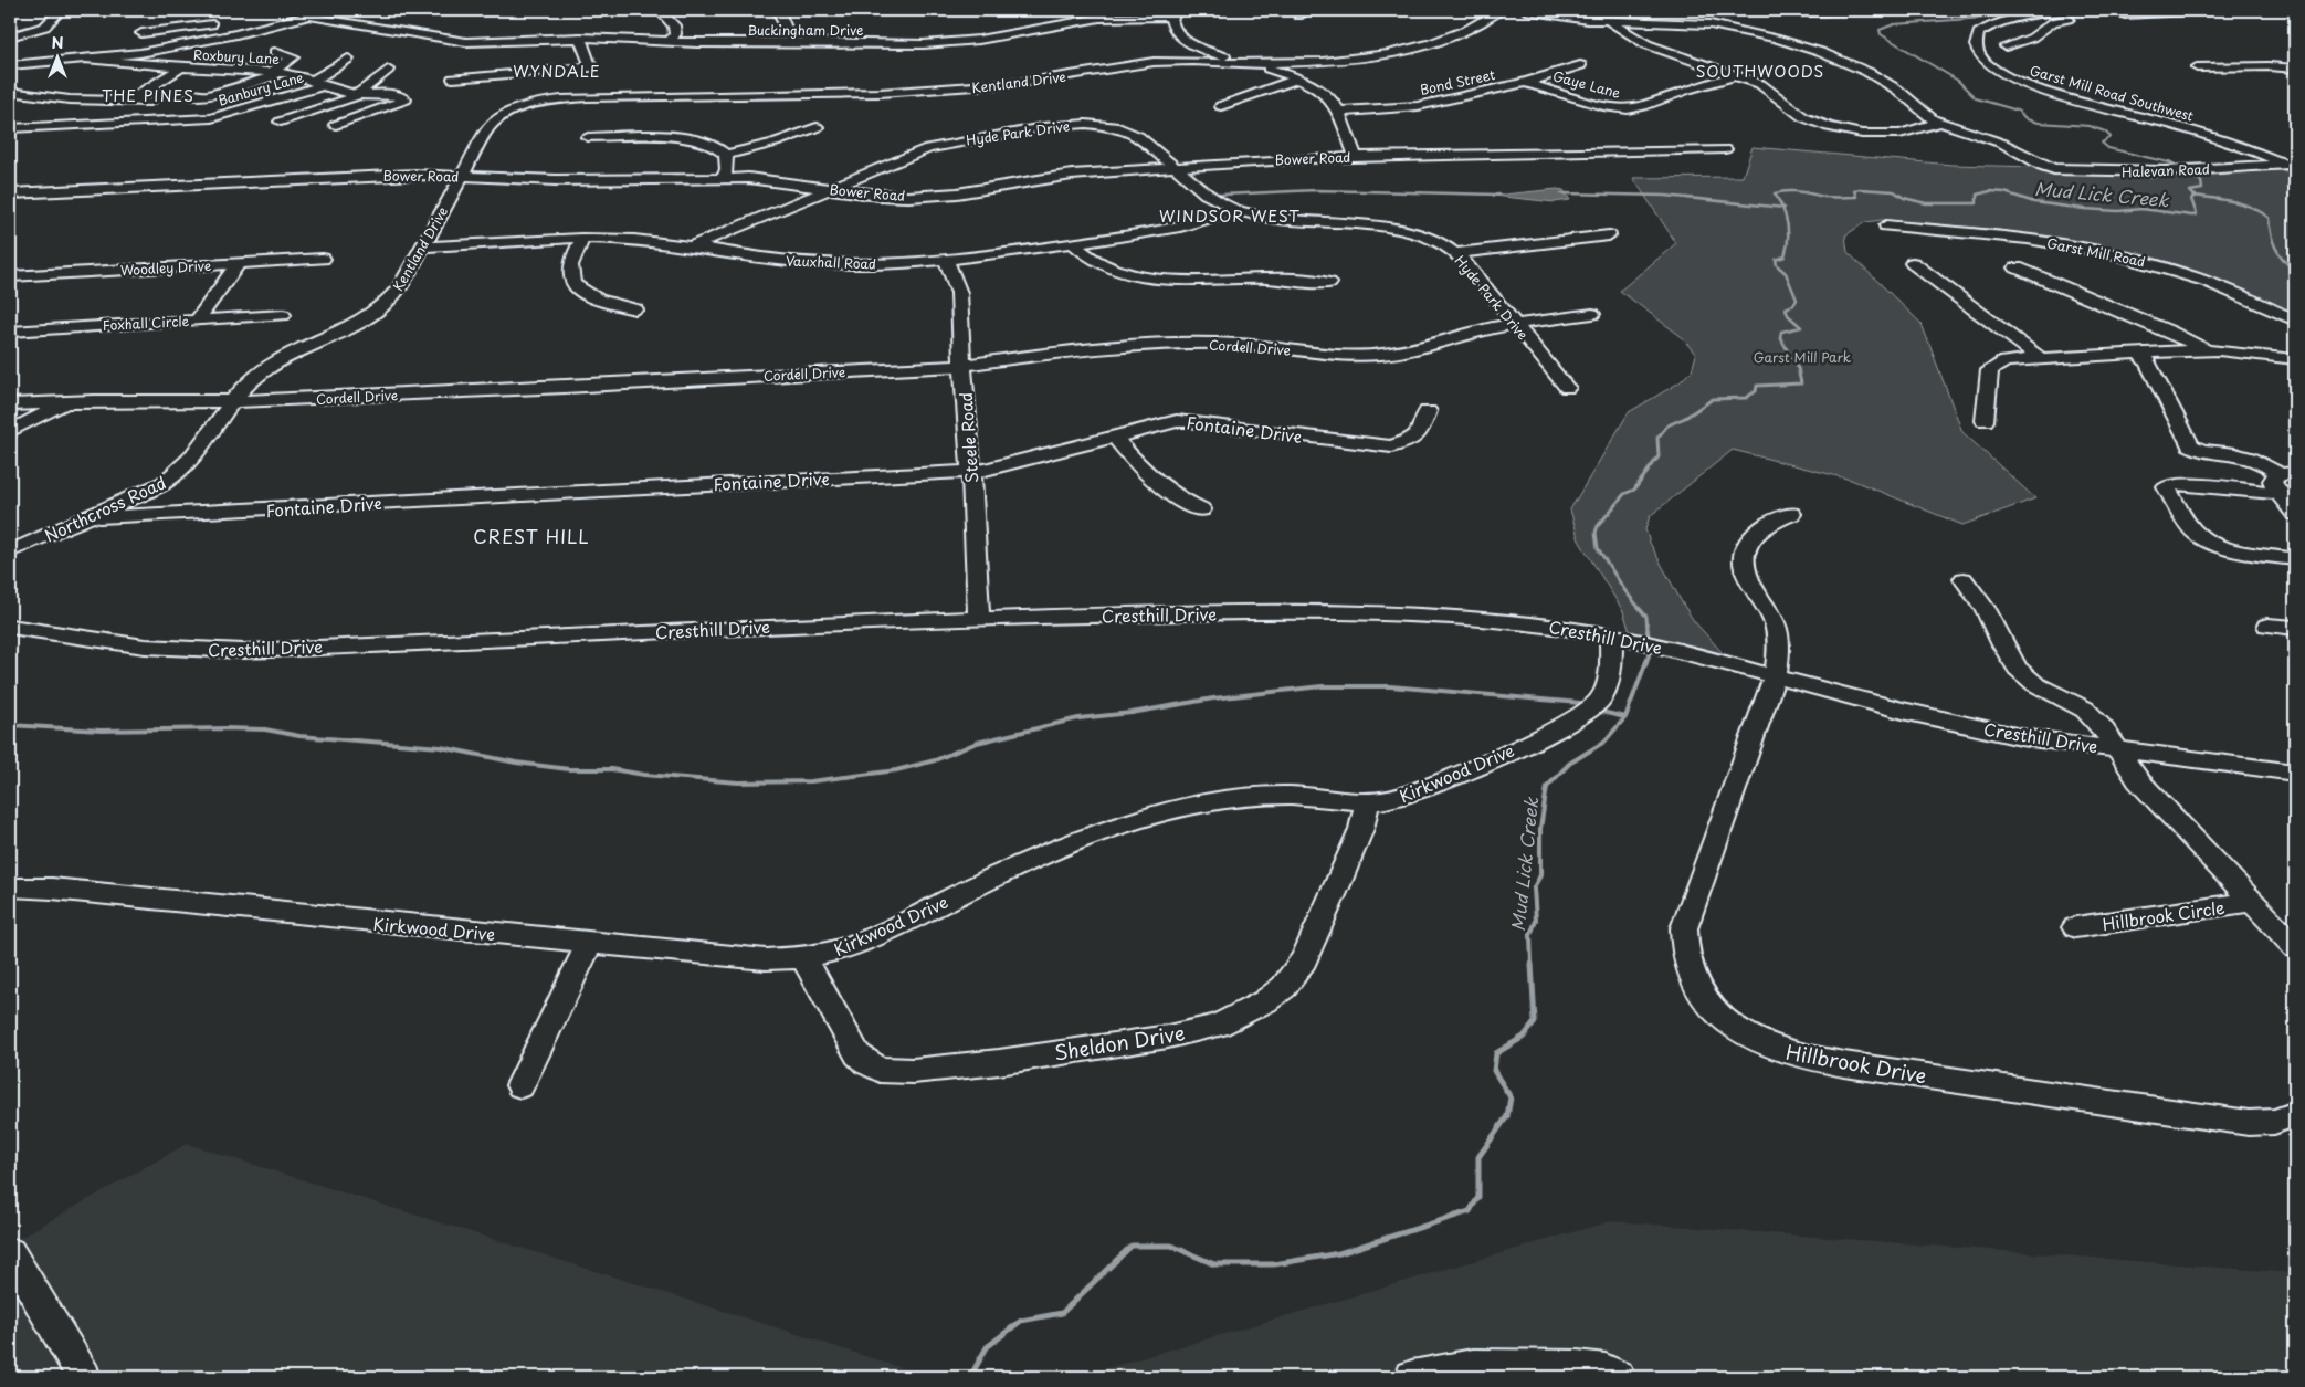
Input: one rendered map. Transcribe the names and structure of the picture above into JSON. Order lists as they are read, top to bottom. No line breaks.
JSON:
{"streets":{"street":["Buckingham Drive","Roxbury Lane","Kentland Drive","Bond Street","Gaye Lane","Banbury Lane","Garst Mill Road Southwest","Hyde Park Drive","Bower Road","Halevan Road","Garst Mill Road","Vauxhall Road","Woodley Drive","Foxhall Circle","Cordell Drive","Fontaine Drive","Steele Road","Northcross Road","Cresthill Drive","Kirkwood Drive","Hillbrook Circle","Sheldon Drive","Hillbrook Drive"]},"crossings":[["Roxbury Lane","Banbury Lane"],["Kentland Drive","Bower Road"],["Kentland Drive","Vauxhall Road"],["Kentland Drive","Cordell Drive"],["Kentland Drive","Northcross Road"],["Bond Street","Gaye Lane"],["Garst Mill Road Southwest","Halevan Road"],["Hyde Park Drive","Bower Road"],["Hyde Park Drive","Vauxhall Road"],["Hyde Park Drive","Cordell Drive"],["Vauxhall Road","Steele Road"],["Cordell Drive","Steele Road"],["Cordell Drive","Northcross Road"],["Fontaine Drive","Steele Road"],["Fontaine Drive","Northcross Road"],["Steele Road","Cresthill Drive"],["Cresthill Drive","Kirkwood Drive"],["Cresthill Drive","Hillbrook Drive"],["Kirkwood Drive","Sheldon Drive"]],"districts":["WYNDALE","SOUTHWOODS","THE PINES","WINDSOR WEST","CREST HILL"],"water":["Mud Lick Creek"],"parks":["Garst Mill Park"],"north":"top"}
